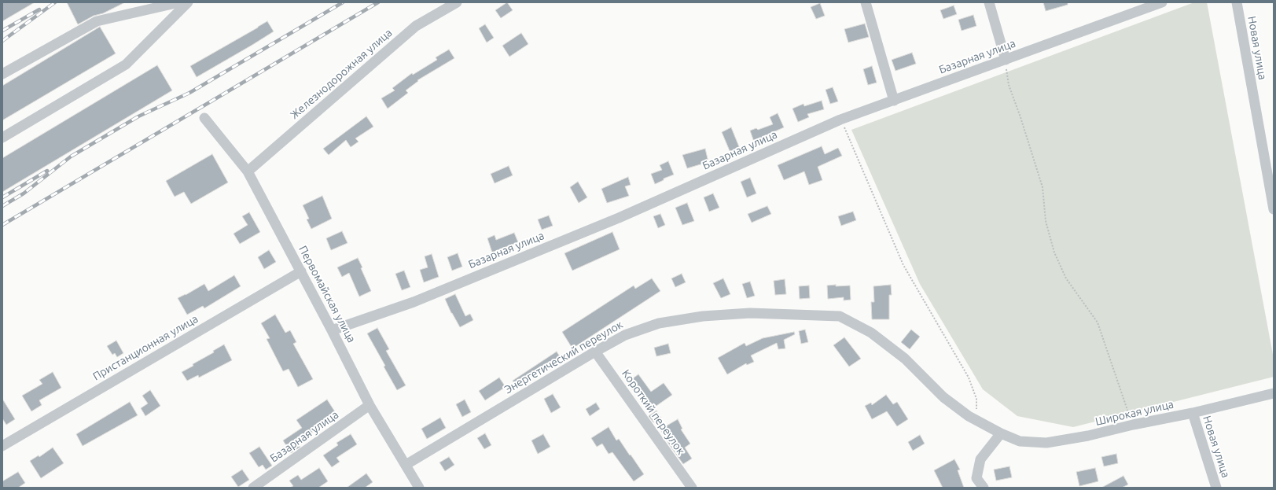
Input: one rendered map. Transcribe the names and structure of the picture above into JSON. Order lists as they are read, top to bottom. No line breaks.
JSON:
{"streets":{"street":["Новая улица","Базарная улица","Железнодорожная улица","Первомайская улица","Пристанционная улица","Энергетический переулок","Короткий переулок","Широкая улица"]},"crossings":[["Новая улица","Широкая улица"],["Базарная улица","Первомайская улица"],["Железнодорожная улица","Первомайская улица"],["Первомайская улица","Пристанционная улица"],["Первомайская улица","Энергетический переулок"],["Энергетический переулок","Короткий переулок"],["Энергетический переулок","Широкая улица"]]}
